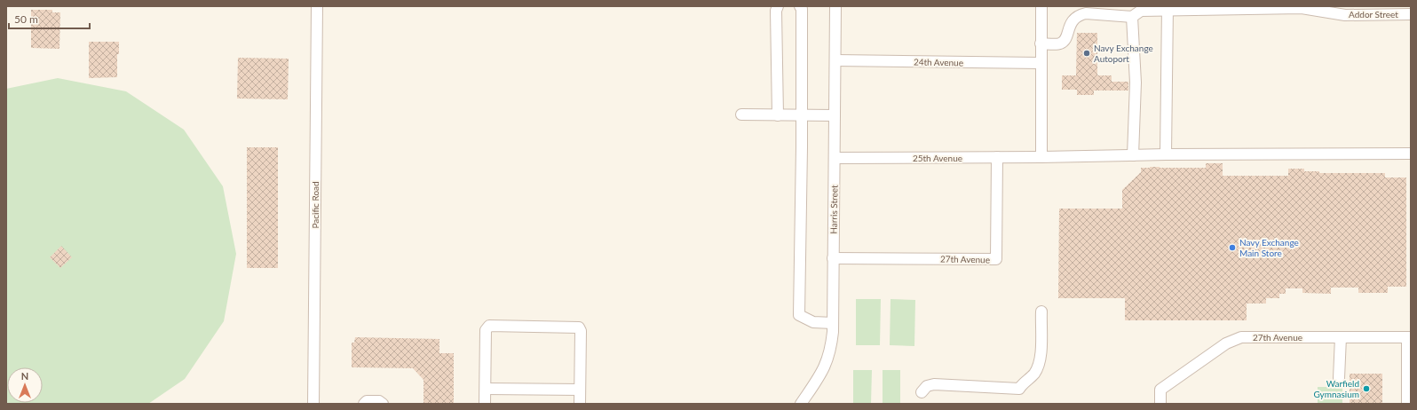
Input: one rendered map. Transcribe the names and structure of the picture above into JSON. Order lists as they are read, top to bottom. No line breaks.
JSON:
{"streets":{"street":["Addor Street","24th Avenue","25th Avenue","Pacific Road","Harris Street","27th Avenue"]},"crossings":[["24th Avenue","Harris Street"],["25th Avenue","Harris Street"],["25th Avenue","27th Avenue"],["Harris Street","27th Avenue"]],"places":["Navy Exchange Autoport","Navy Exchange Main Store","Warfield Gymnasium"],"scale_bar":"50 m","north":"top"}
